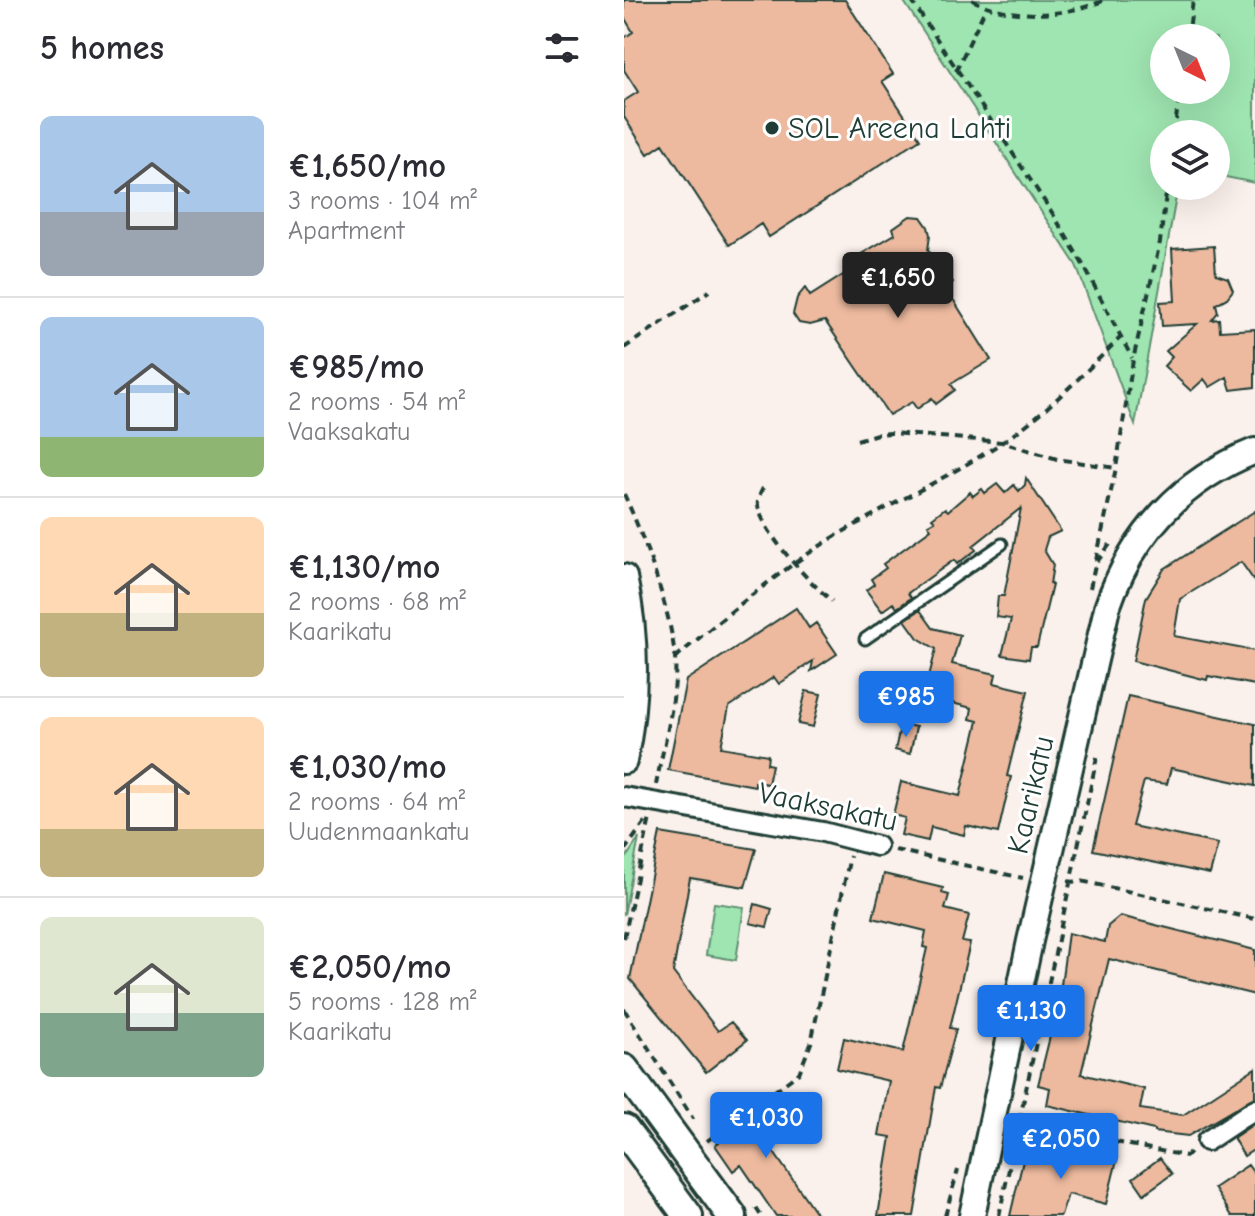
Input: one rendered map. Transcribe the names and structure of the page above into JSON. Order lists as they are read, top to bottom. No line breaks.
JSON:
{"streets":{"street":["Kaarikatu","Vaaksakatu"]},"places":["SOL Areena Lahti"],"north":"bottom right","page":{"heading":"5 homes","list":[{"name":"€1,650/mo","note":"3 rooms · 104 m² · Apartment"},{"name":"€985/mo","note":"2 rooms · 54 m² · Vaaksakatu"},{"name":"€1,130/mo","note":"2 rooms · 68 m² · Kaarikatu"},{"name":"€1,030/mo","note":"2 rooms · 64 m² · Uudenmaankatu"},{"name":"€2,050/mo","note":"5 rooms · 128 m² · Kaarikatu"}],"price":["€1,650","€985","€1,130","€1,030","€2,050"]}}
